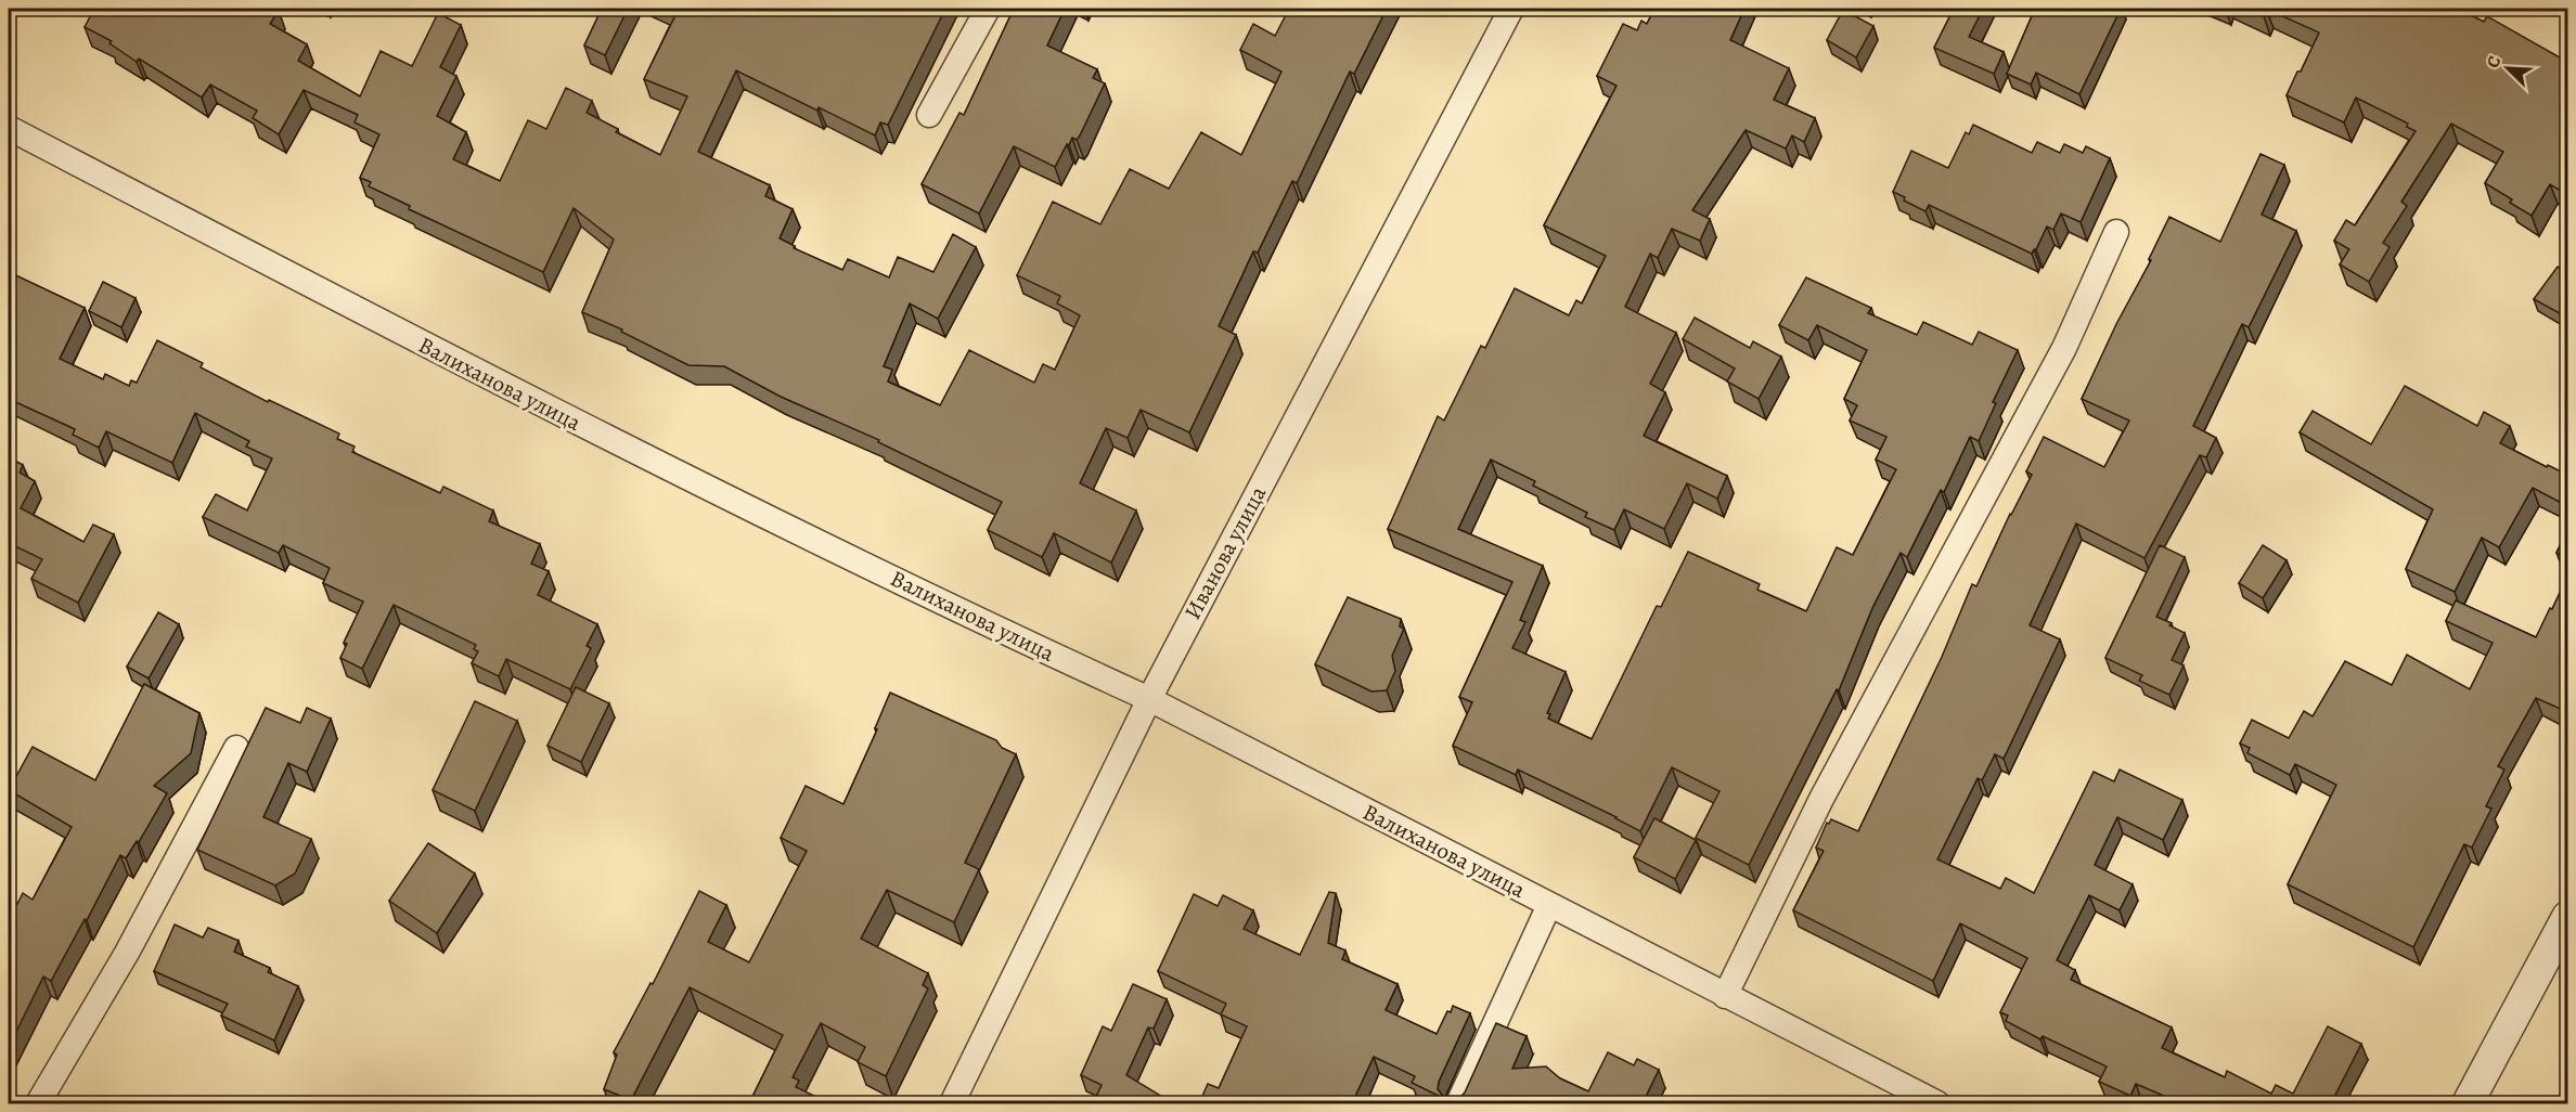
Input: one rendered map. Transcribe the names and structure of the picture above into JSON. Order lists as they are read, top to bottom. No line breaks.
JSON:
{"streets":{"street":["Валиханова улица","Иванова улица"]},"crossings":[["Валиханова улица","Иванова улица"]],"north":"top left"}
